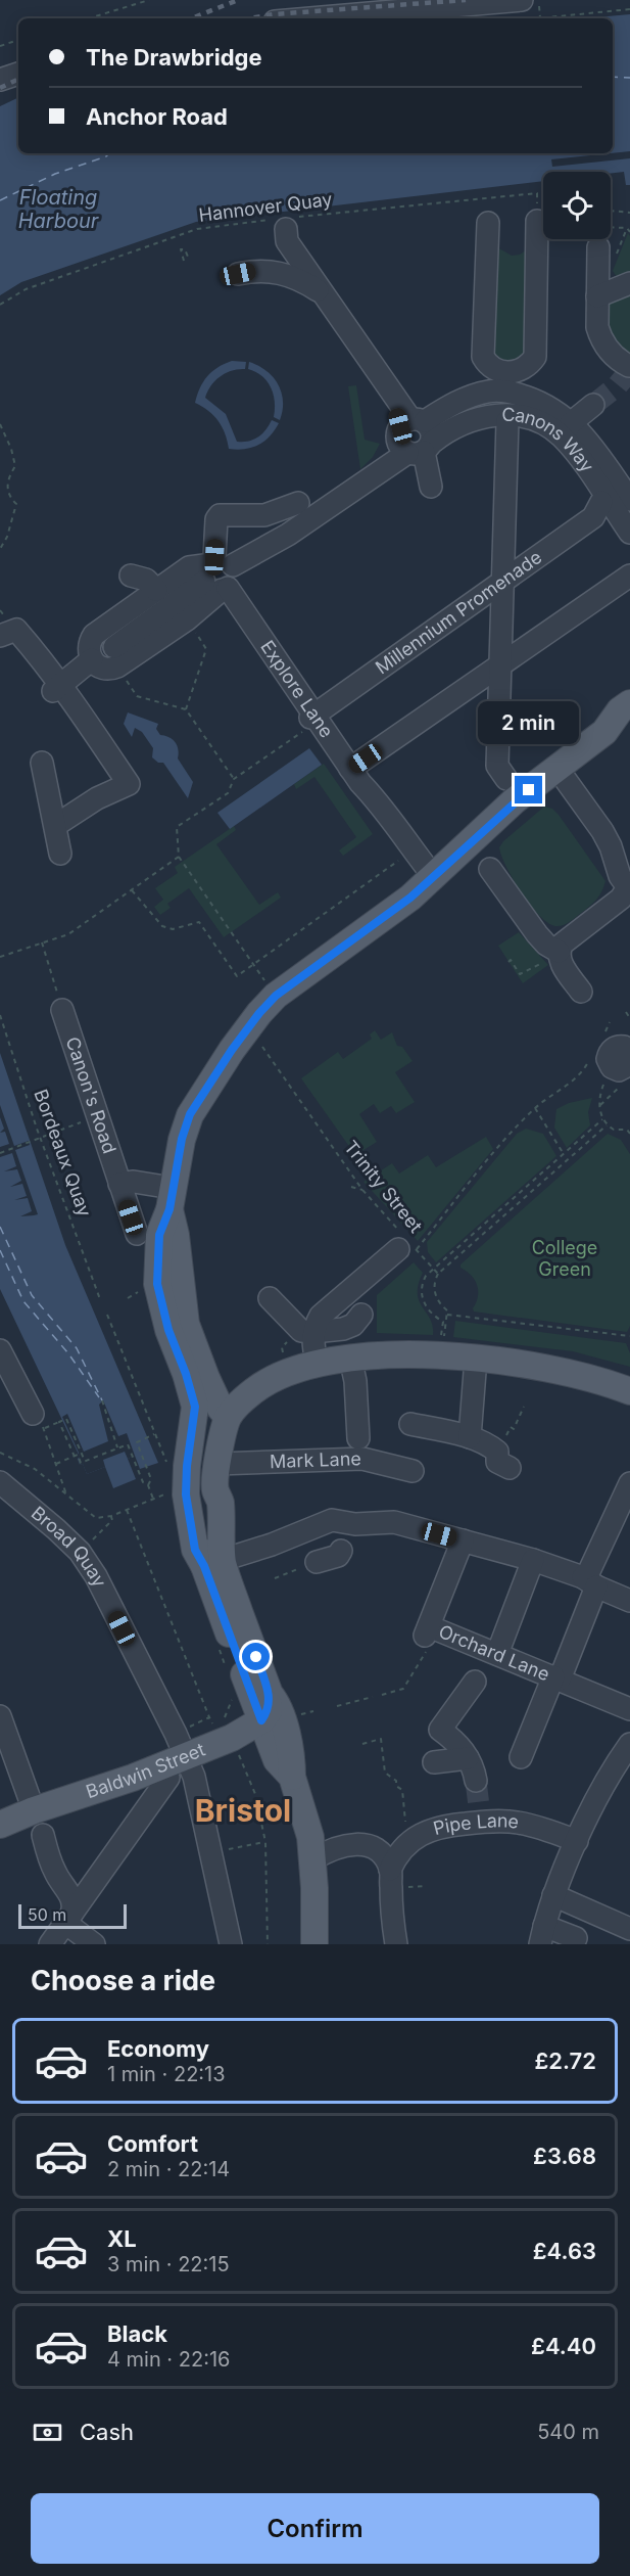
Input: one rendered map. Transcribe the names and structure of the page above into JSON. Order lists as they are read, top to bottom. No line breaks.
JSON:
{"streets":{"main road":["Baldwin Street"],"street":["Canons Way","Millennium Promenade","Explore Lane","Canon's Road","Mark Lane","Broad Quay","Orchard Lane","Pipe Lane"],"path":["Hannover Quay","Bordeaux Quay","Trinity Street"]},"crossings":[["Canons Way","Explore Lane"],["Millennium Promenade","Explore Lane"],["Broad Quay","Baldwin Street"]],"districts":["Bristol"],"water":["Floating Harbour"],"parks":["College Green"],"scale_bar":"50 m","page":{"banner":["The Drawbridge","Anchor Road"],"bubble":"2 min","scale":"50 m","heading":"Choose a ride","list":[{"name":"Economy","note":"1 min · 22:13","value":"£2.72"},{"name":"Comfort","note":"2 min · 22:14","value":"£3.68"},{"name":"XL","note":"3 min · 22:15","value":"£4.63"},{"name":"Black","note":"4 min · 22:16","value":"£4.40"}],"pay":["Cash","540 m"],"buttons":"Confirm"}}
